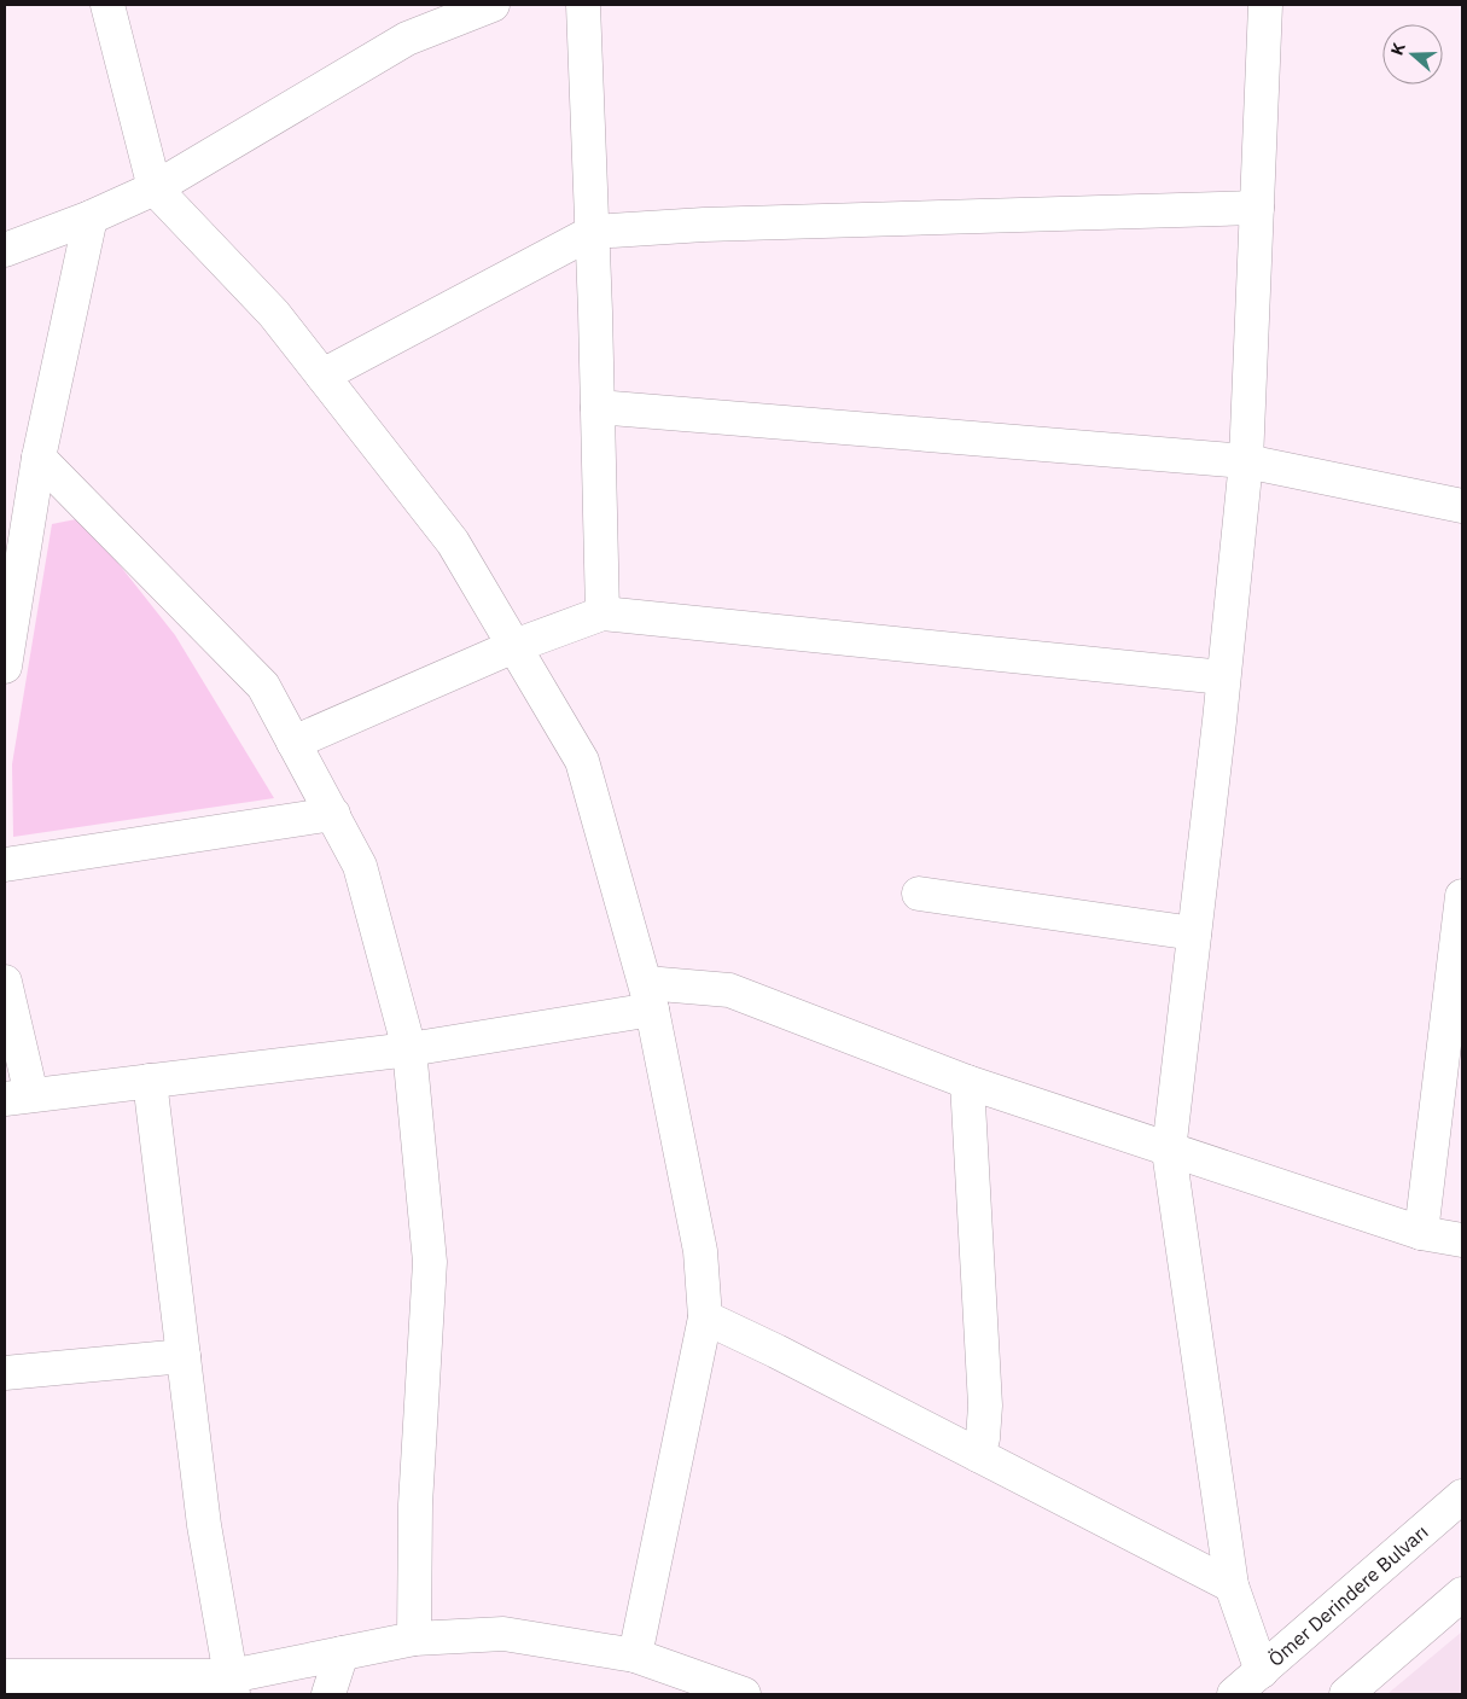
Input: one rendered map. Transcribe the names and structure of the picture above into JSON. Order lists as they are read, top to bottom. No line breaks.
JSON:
{"streets":{"main road":["Ömer Derindere Bulvarı"]},"north":"left"}
